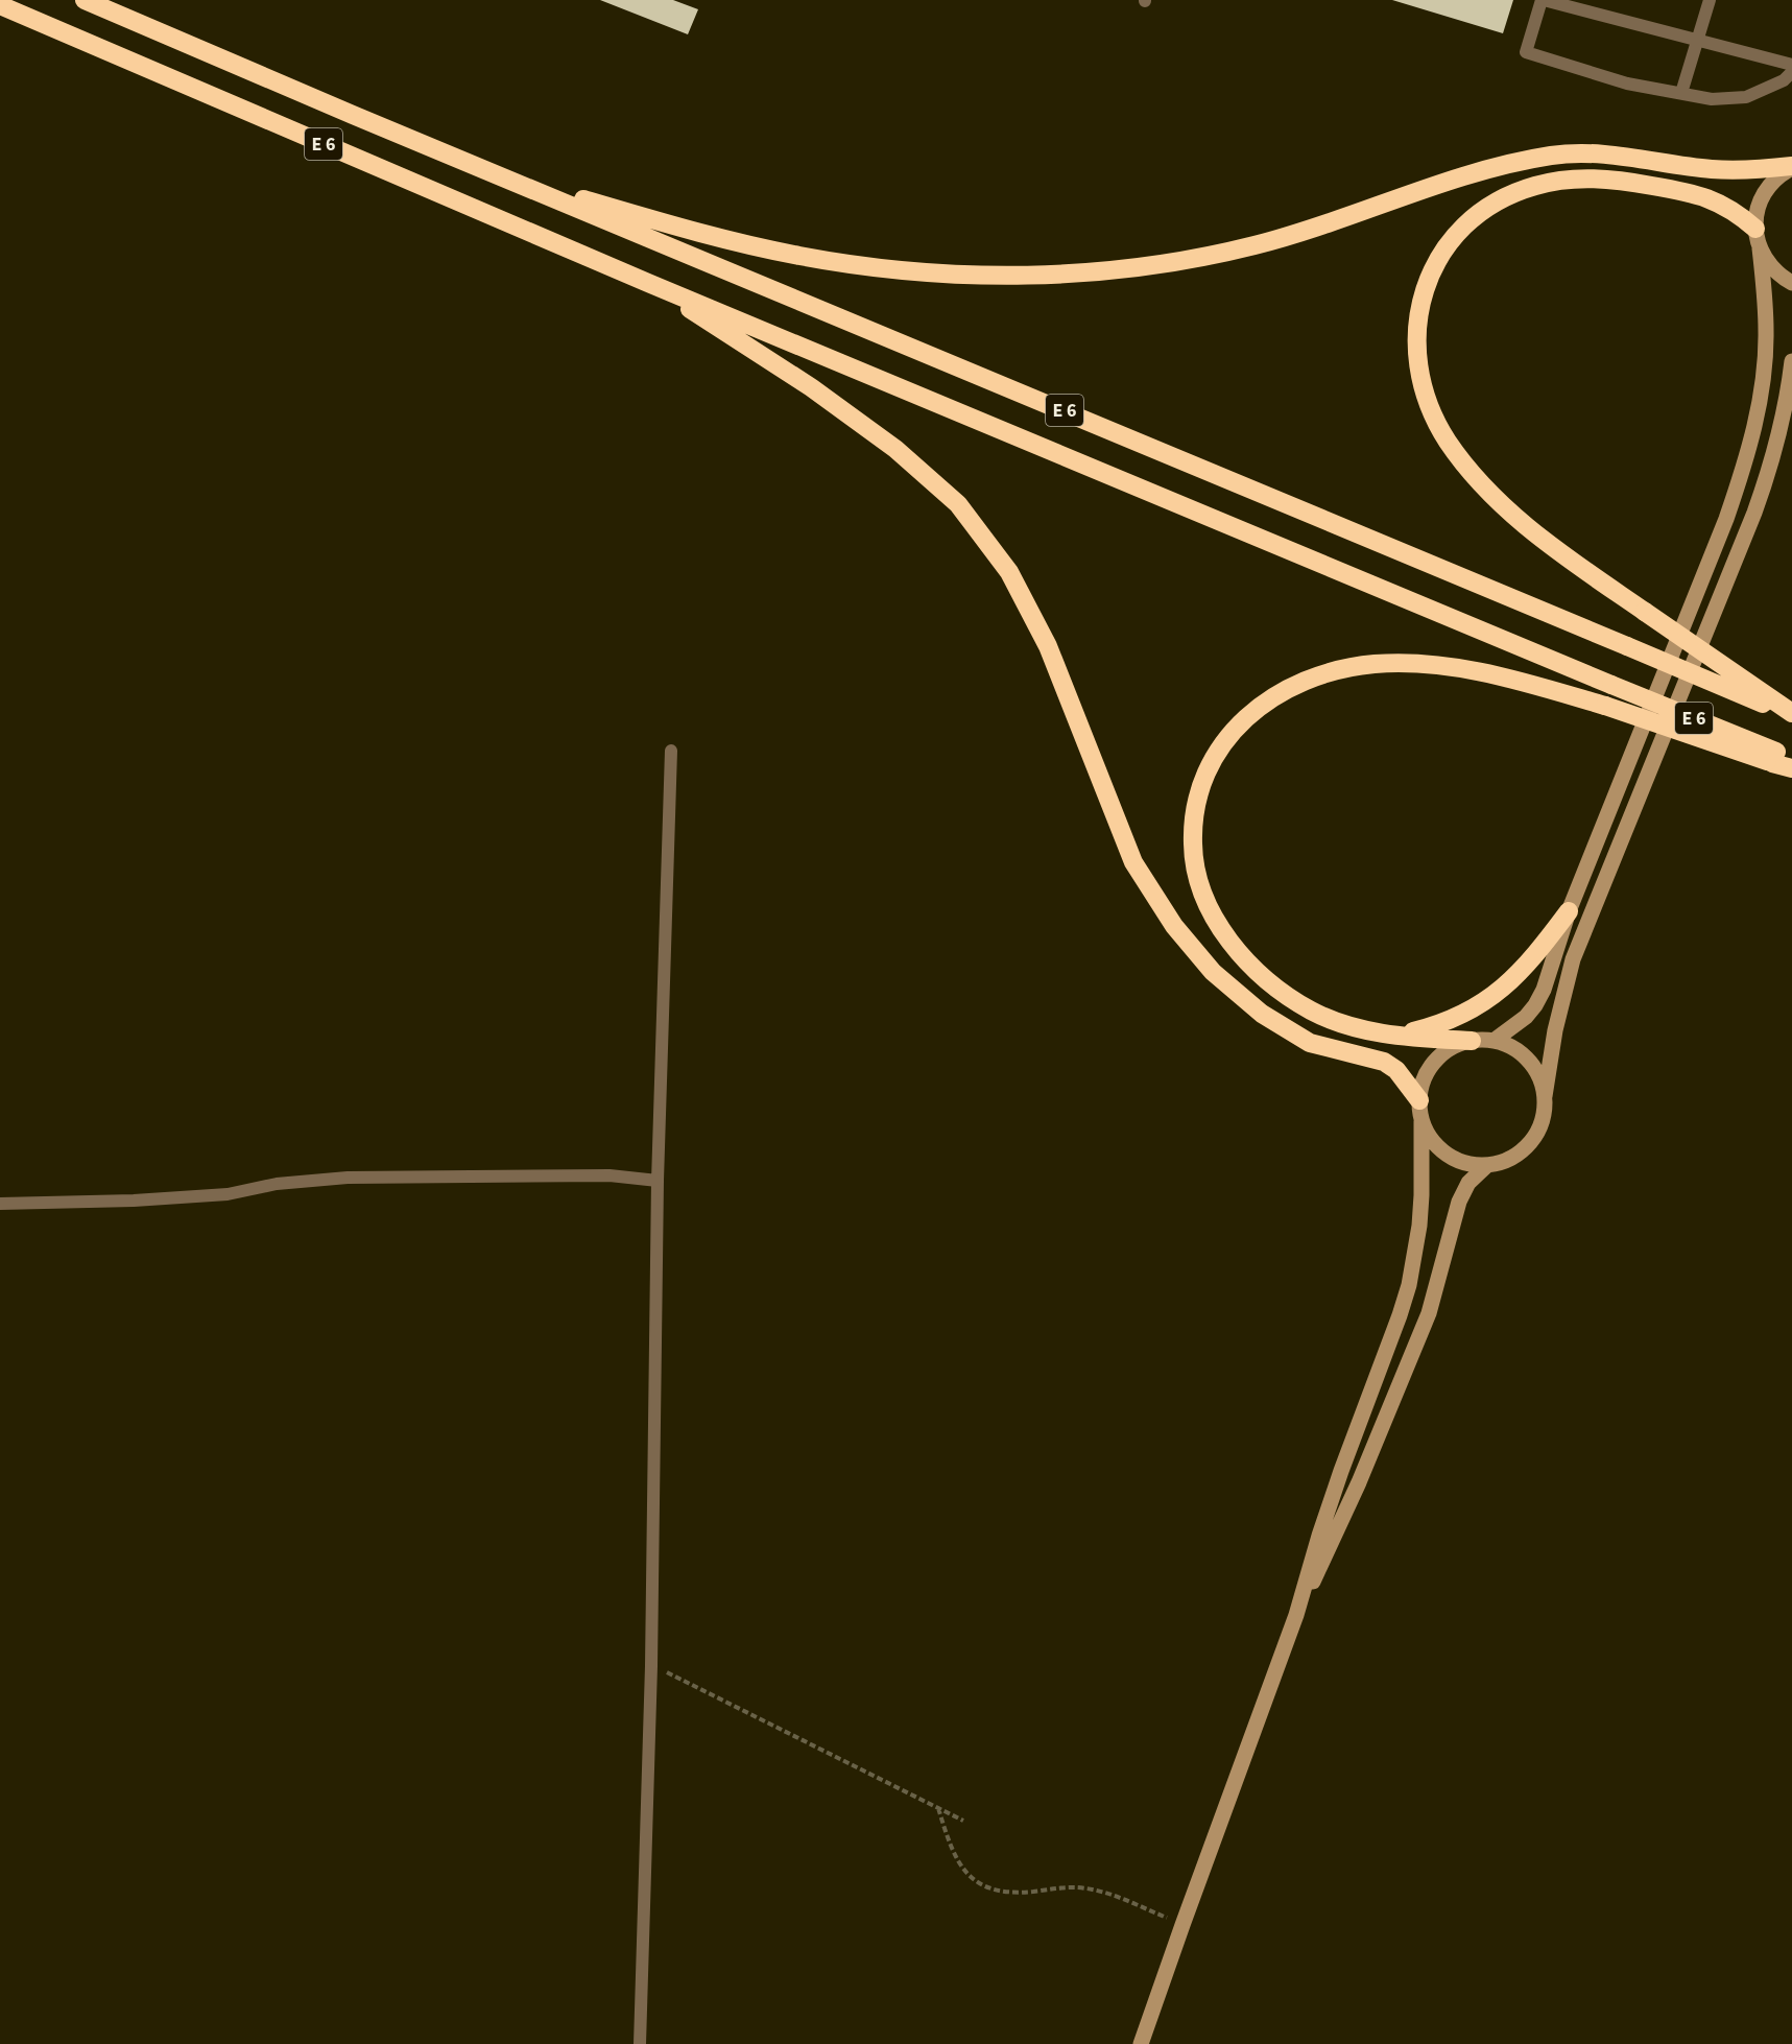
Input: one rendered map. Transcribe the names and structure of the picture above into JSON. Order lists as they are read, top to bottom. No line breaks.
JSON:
{"streets":{"highway":["E 6"]}}
